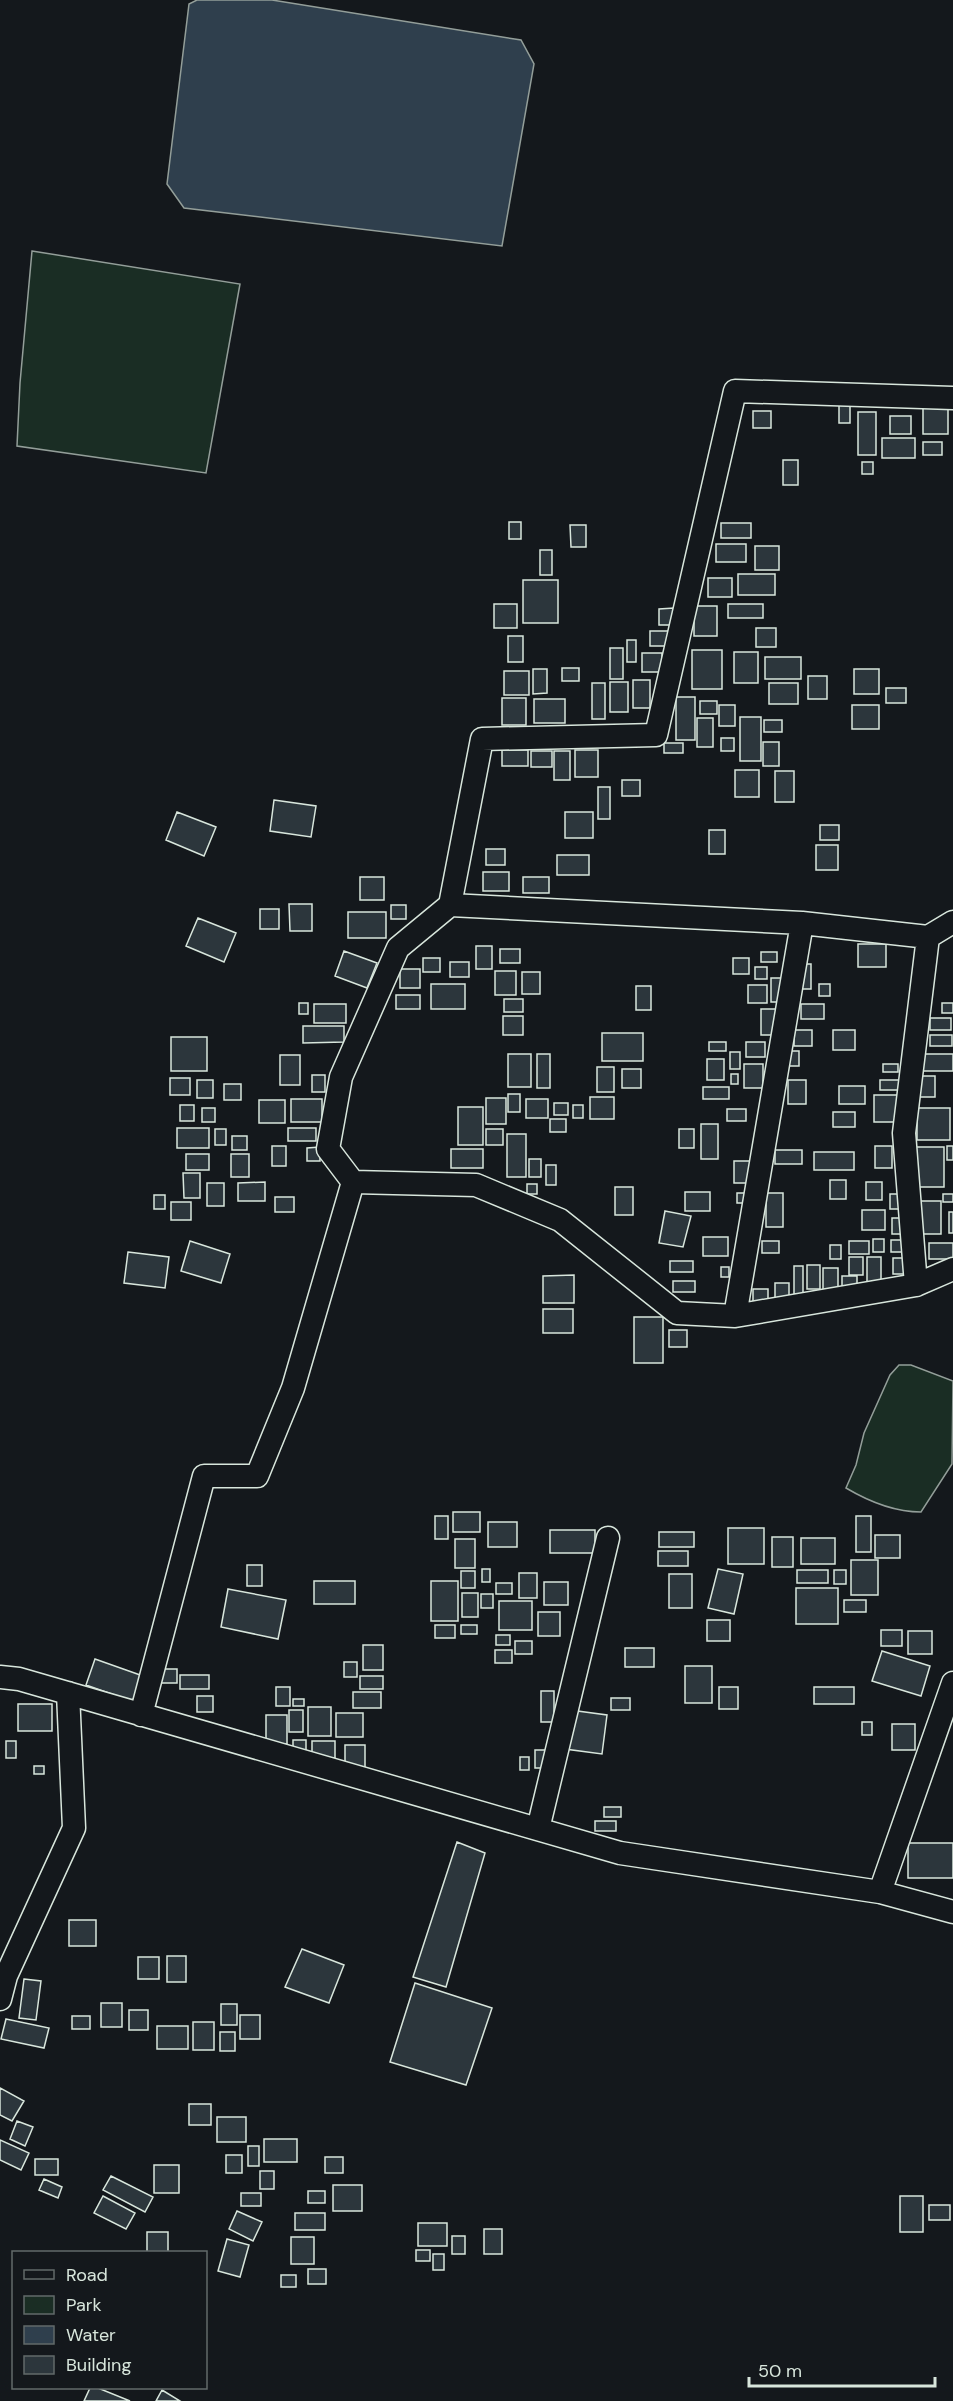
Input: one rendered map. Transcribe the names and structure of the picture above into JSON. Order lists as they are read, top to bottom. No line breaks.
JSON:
{"legend":["Road","Park","Water","Building"],"scale_bar":"50 m"}
